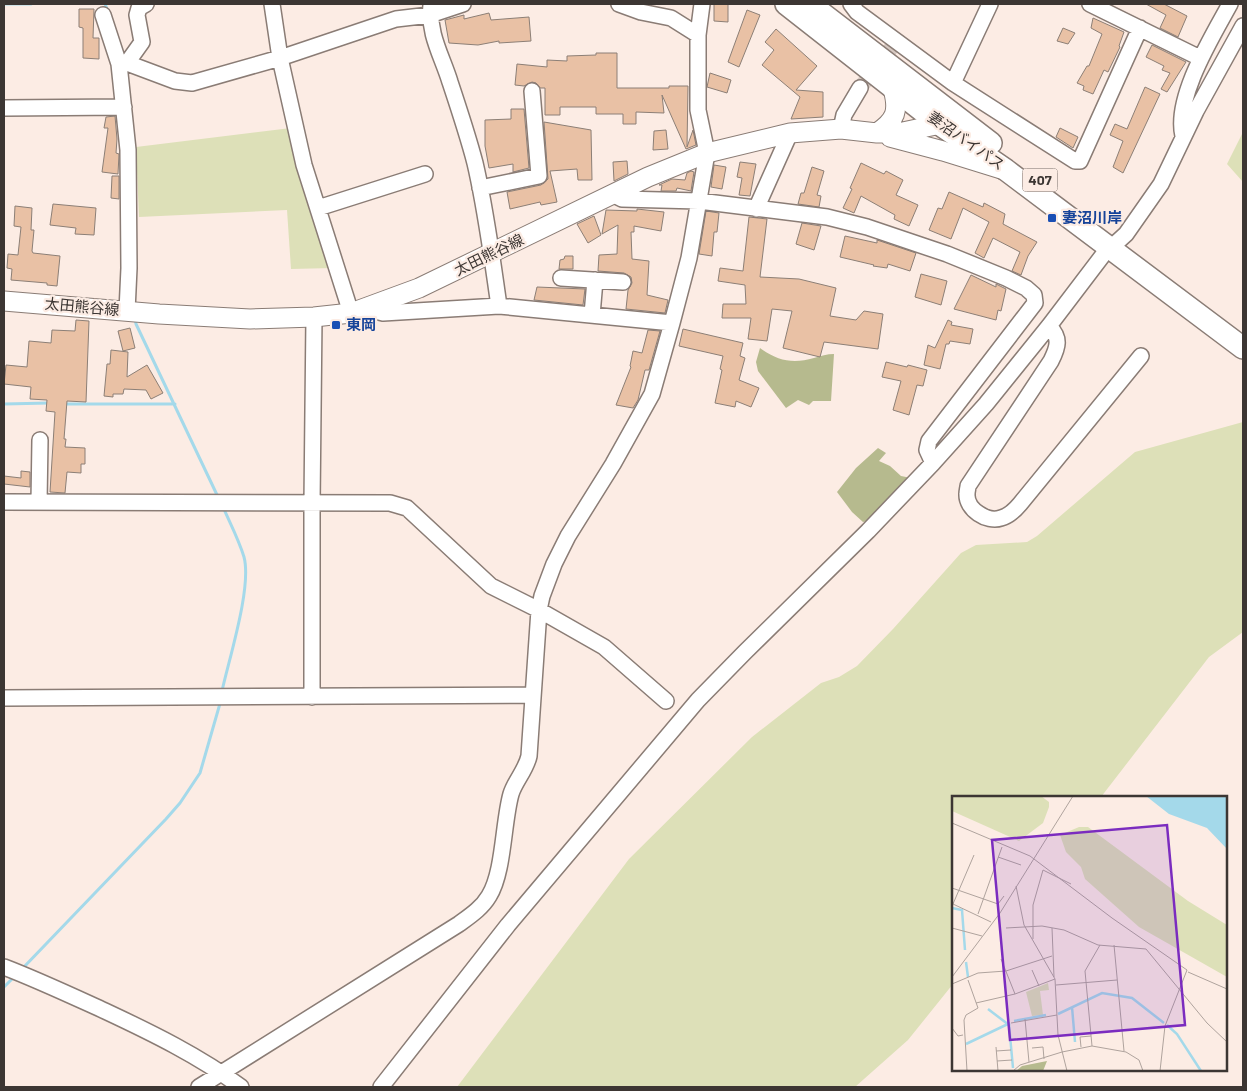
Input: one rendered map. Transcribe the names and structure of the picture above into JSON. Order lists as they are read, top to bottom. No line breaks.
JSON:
{"streets":{"highway":["妻沼バイパス","407"],"main road":["太田熊谷線"]},"crossings":[["妻沼バイパス","太田熊谷線"]],"places":{"transit":["妻沼川岸","東岡"]}}
